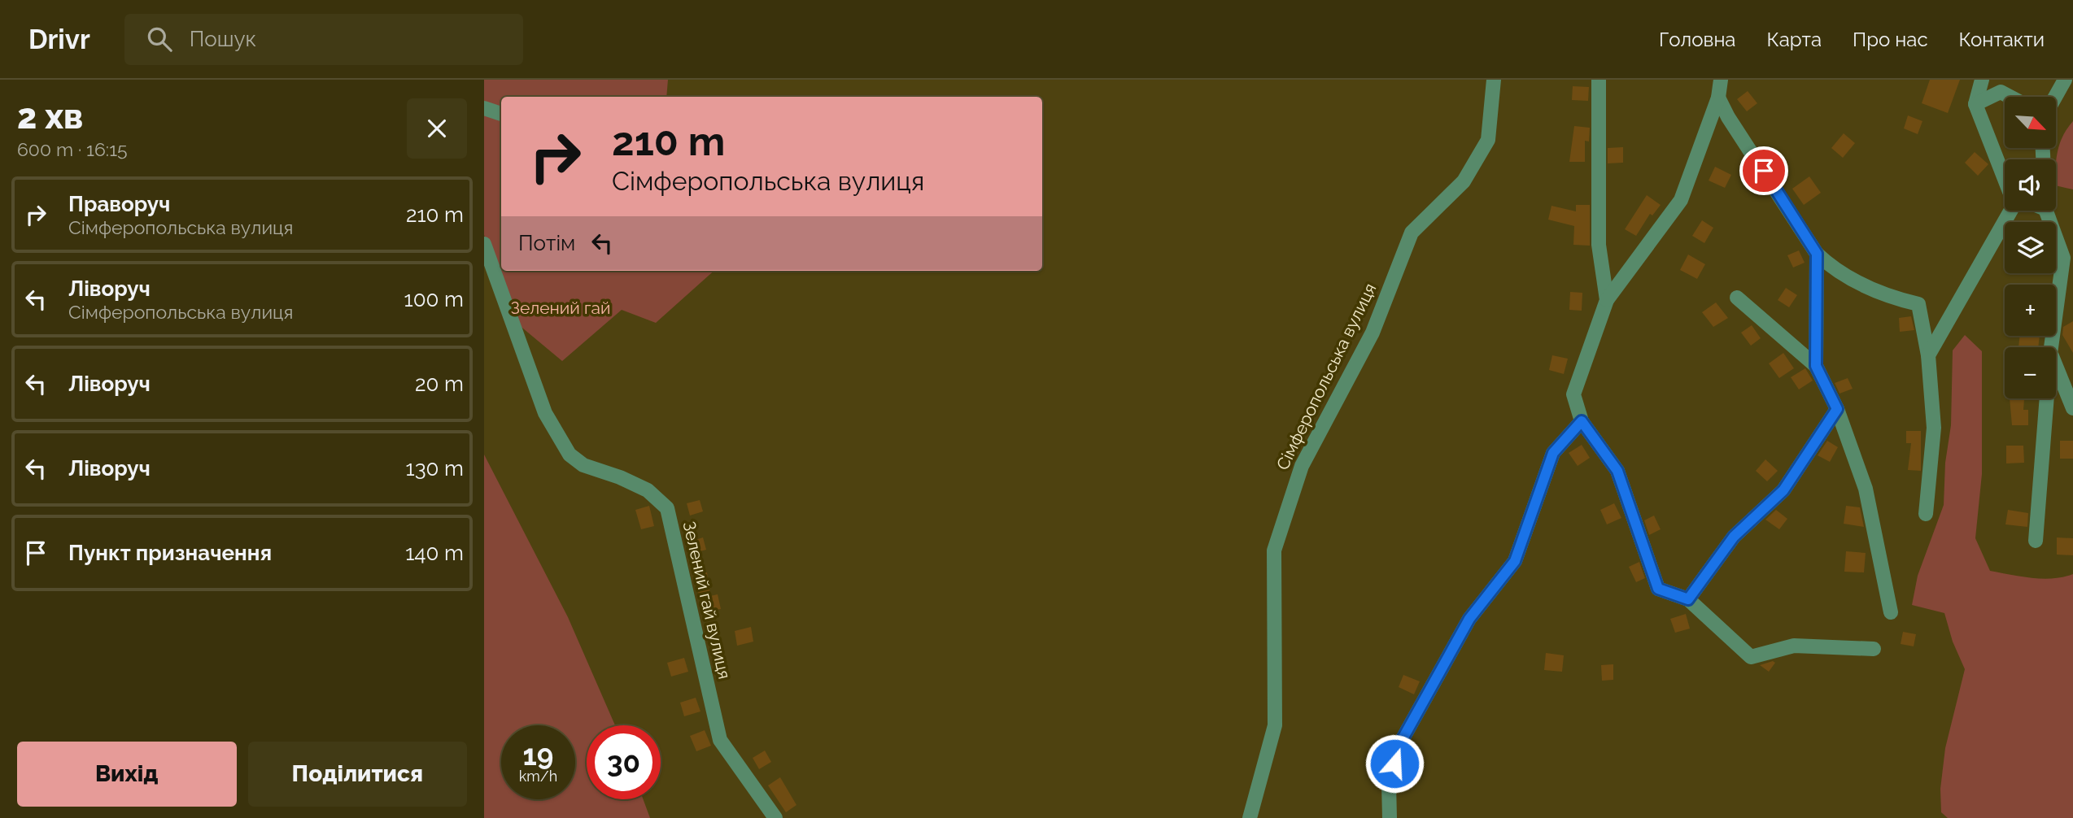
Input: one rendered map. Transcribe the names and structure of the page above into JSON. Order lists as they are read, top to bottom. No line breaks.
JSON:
{"streets":{"street":["Сімферопольська вулиця","Зелений гай вулиця"]},"parks":["Зелений гай"],"north":"bottom right","page":{"header":"Drivr","search":"Пошук","nav":["Головна","Карта","Про нас","Контакти"],"heading":["2 хв","600 m · 16:15"],"map_buttons":["+","−"],"turn":["210 m","Сімферопольська вулиця"],"list":[{"name":"Праворуч","note":"Сімферопольська вулиця","value":"210 m"},{"name":"Ліворуч","note":"Сімферопольська вулиця","value":"100 m"},{"name":"Ліворуч","value":"20 m"},{"name":"Ліворуч","value":"130 m"},{"name":"Пункт призначення","value":"140 m"}],"then":"Потім","speed":"19 km/h","limit":"30","buttons":["Вихід","Поділитися"]}}
